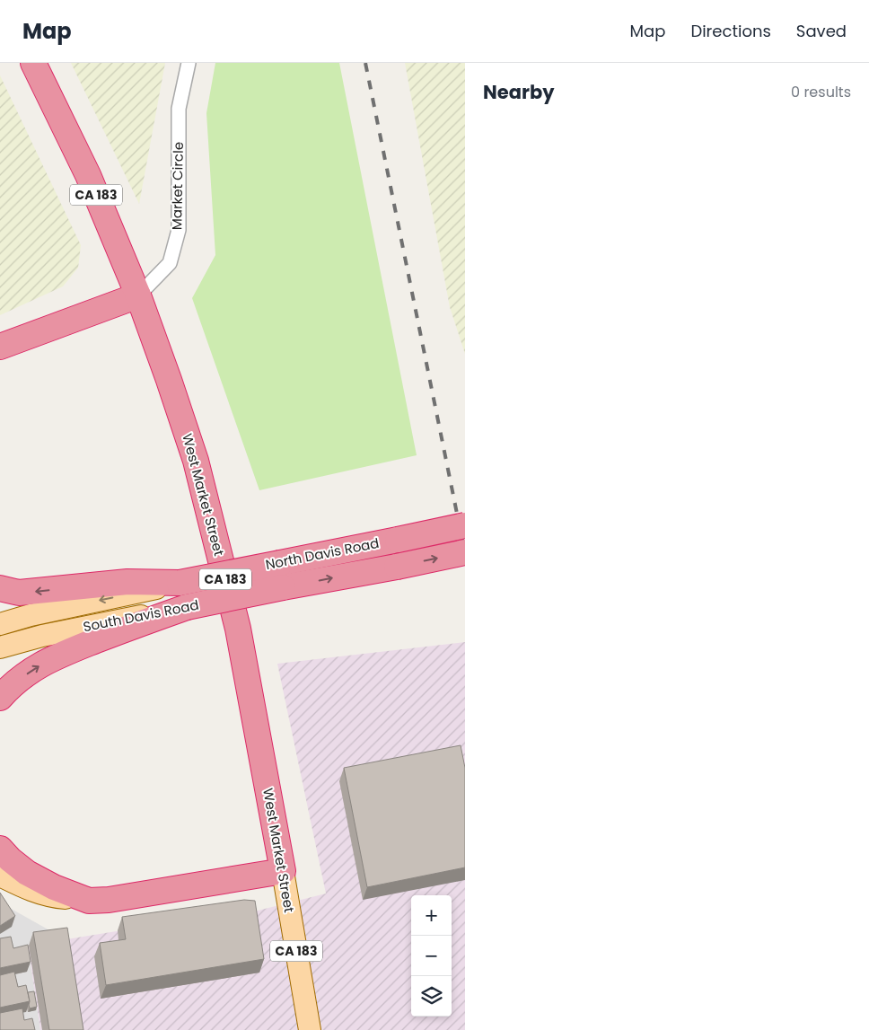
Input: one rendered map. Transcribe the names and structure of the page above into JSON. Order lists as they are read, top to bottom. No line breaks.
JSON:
{"streets":{"highway":["CA 183","West Market Street","North Davis Road","South Davis Road"],"street":["Market Circle"]},"crossings":[["Market Circle","West Market Street"],["North Davis Road","South Davis Road"]],"page":{"header":"Map","nav":["Map","Directions","Saved"],"heading":["Nearby","0 results"],"map_buttons":["+","−"]}}
